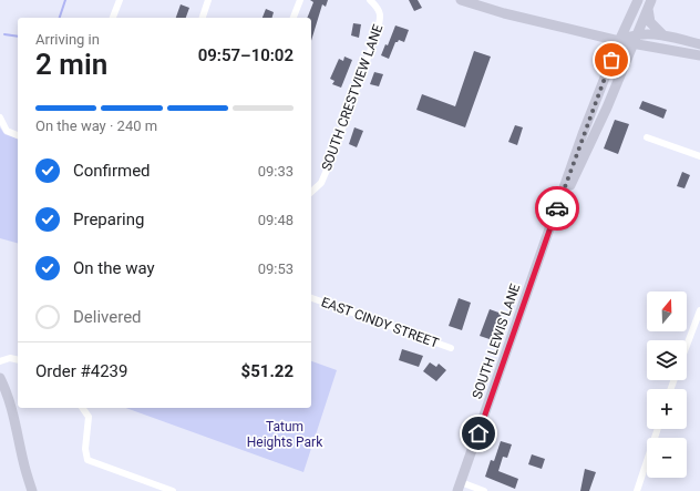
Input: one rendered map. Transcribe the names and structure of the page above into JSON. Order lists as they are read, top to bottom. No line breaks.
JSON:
{"streets":{"street":["SOUTH CRESTVIEW LANE","EAST CINDY STREET","SOUTH LEWIS LANE"]},"parks":["Tatum Heights Park"],"north":"top","page":{"heading":["2 min","Arriving in","09:57–10:02"],"panel":["Order #4239","$51.22"],"bar":"On the way · 240 m","list":[["Confirmed","09:33"],["Preparing","09:48"],["On the way","09:53"],"Delivered"],"map_buttons":["+","−"]}}
